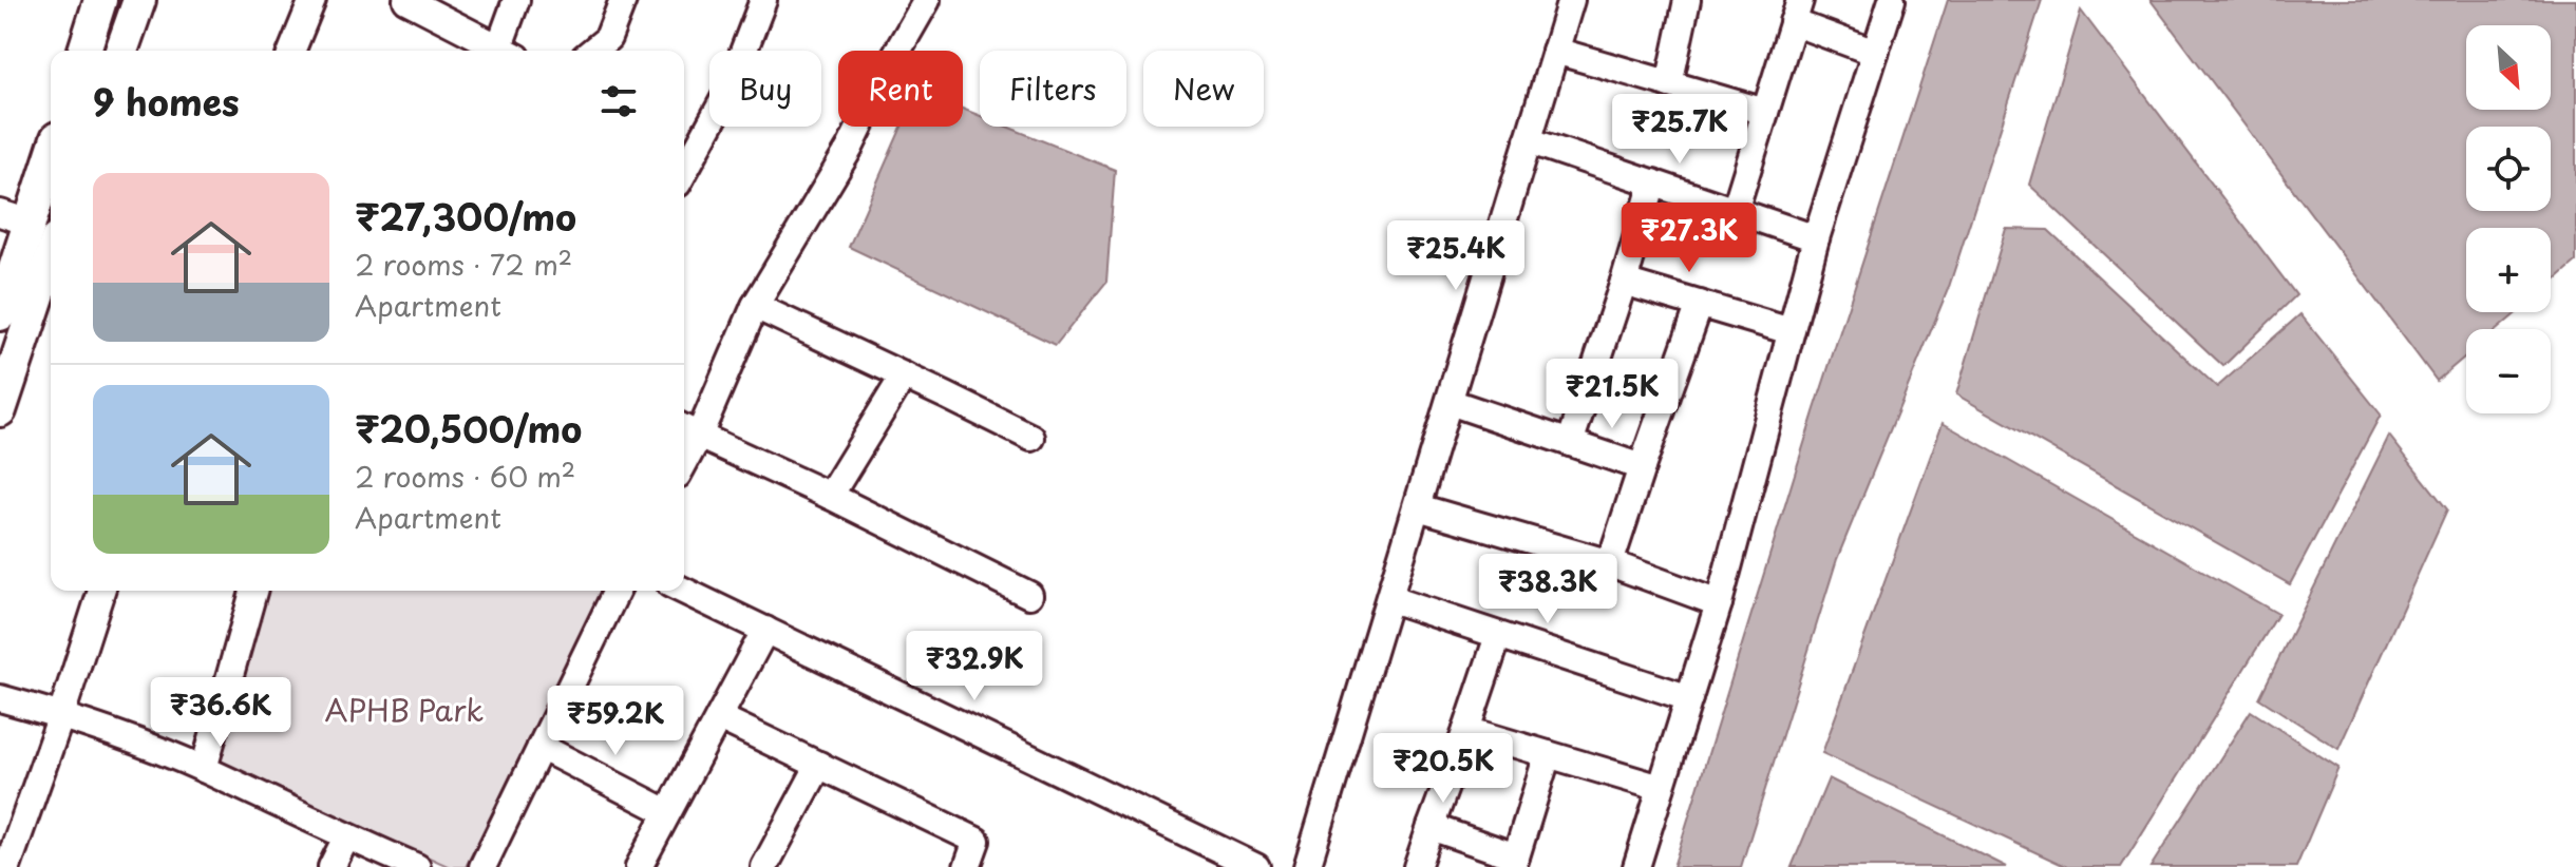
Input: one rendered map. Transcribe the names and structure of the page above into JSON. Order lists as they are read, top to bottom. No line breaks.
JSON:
{"parks":["APHB Park"],"north":"bottom right","page":{"map_buttons":["+","−"],"chip":["Buy","Rent","Filters","New"],"heading":"9 homes","price":["₹25.7K","₹27.3K","₹25.4K","₹21.5K","₹38.3K","₹32.9K","₹36.6K","₹59.2K","₹20.5K"],"list":[{"name":"₹27,300/mo","note":"2 rooms · 72 m² · Apartment"},{"name":"₹20,500/mo","note":"2 rooms · 60 m² · Apartment"}]}}
